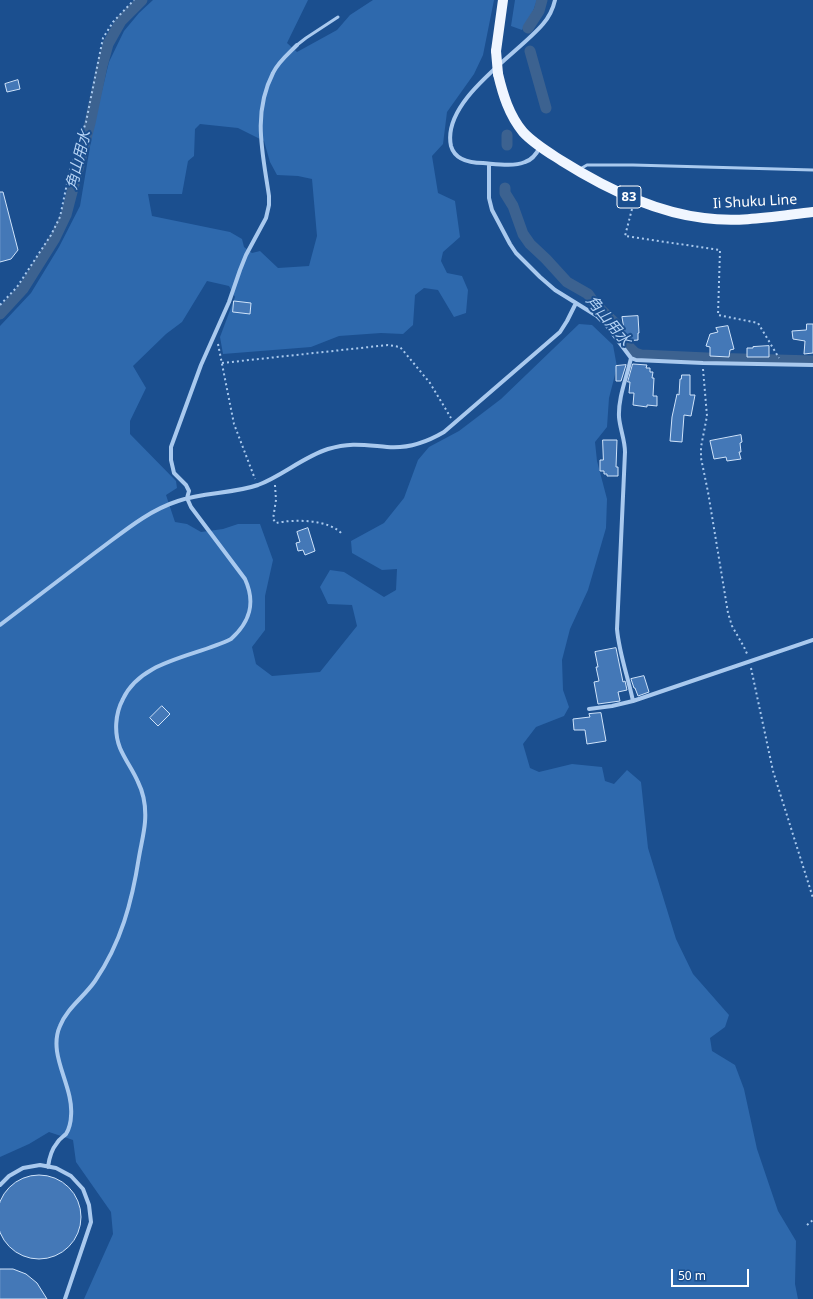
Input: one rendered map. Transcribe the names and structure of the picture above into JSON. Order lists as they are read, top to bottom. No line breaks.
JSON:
{"streets":{"main road":["83","Ii Shuku Line"]},"water":["角山用水"],"scale_bar":"50 m"}
